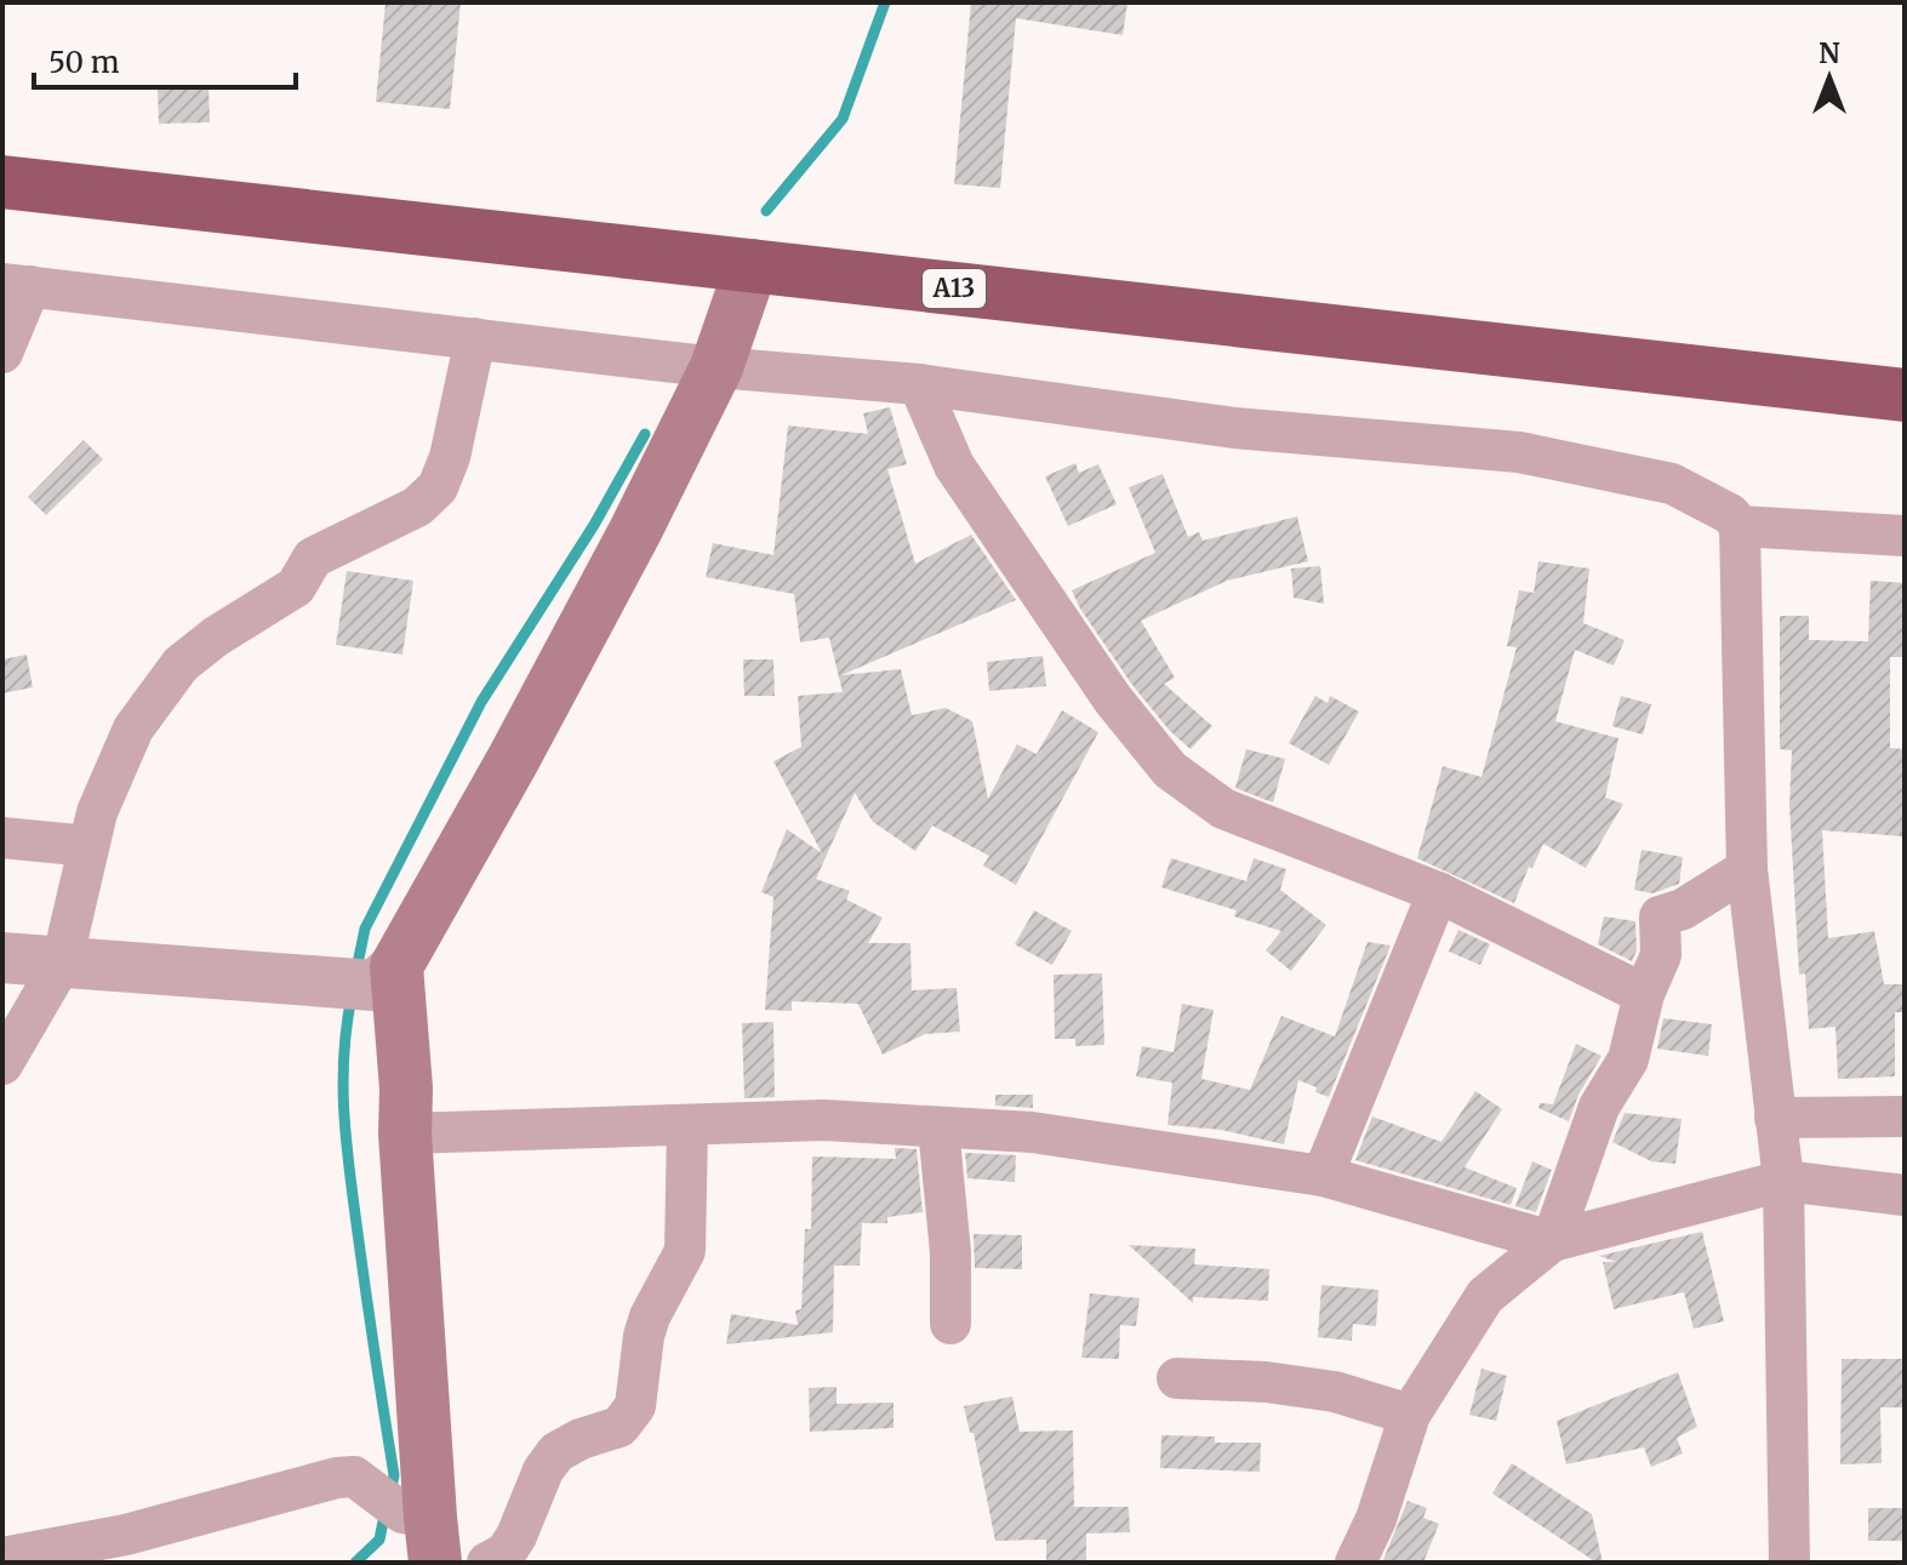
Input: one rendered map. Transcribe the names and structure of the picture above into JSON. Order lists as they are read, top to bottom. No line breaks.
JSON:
{"streets":{"highway":["A13"]},"scale_bar":"50 m","north":"top"}
